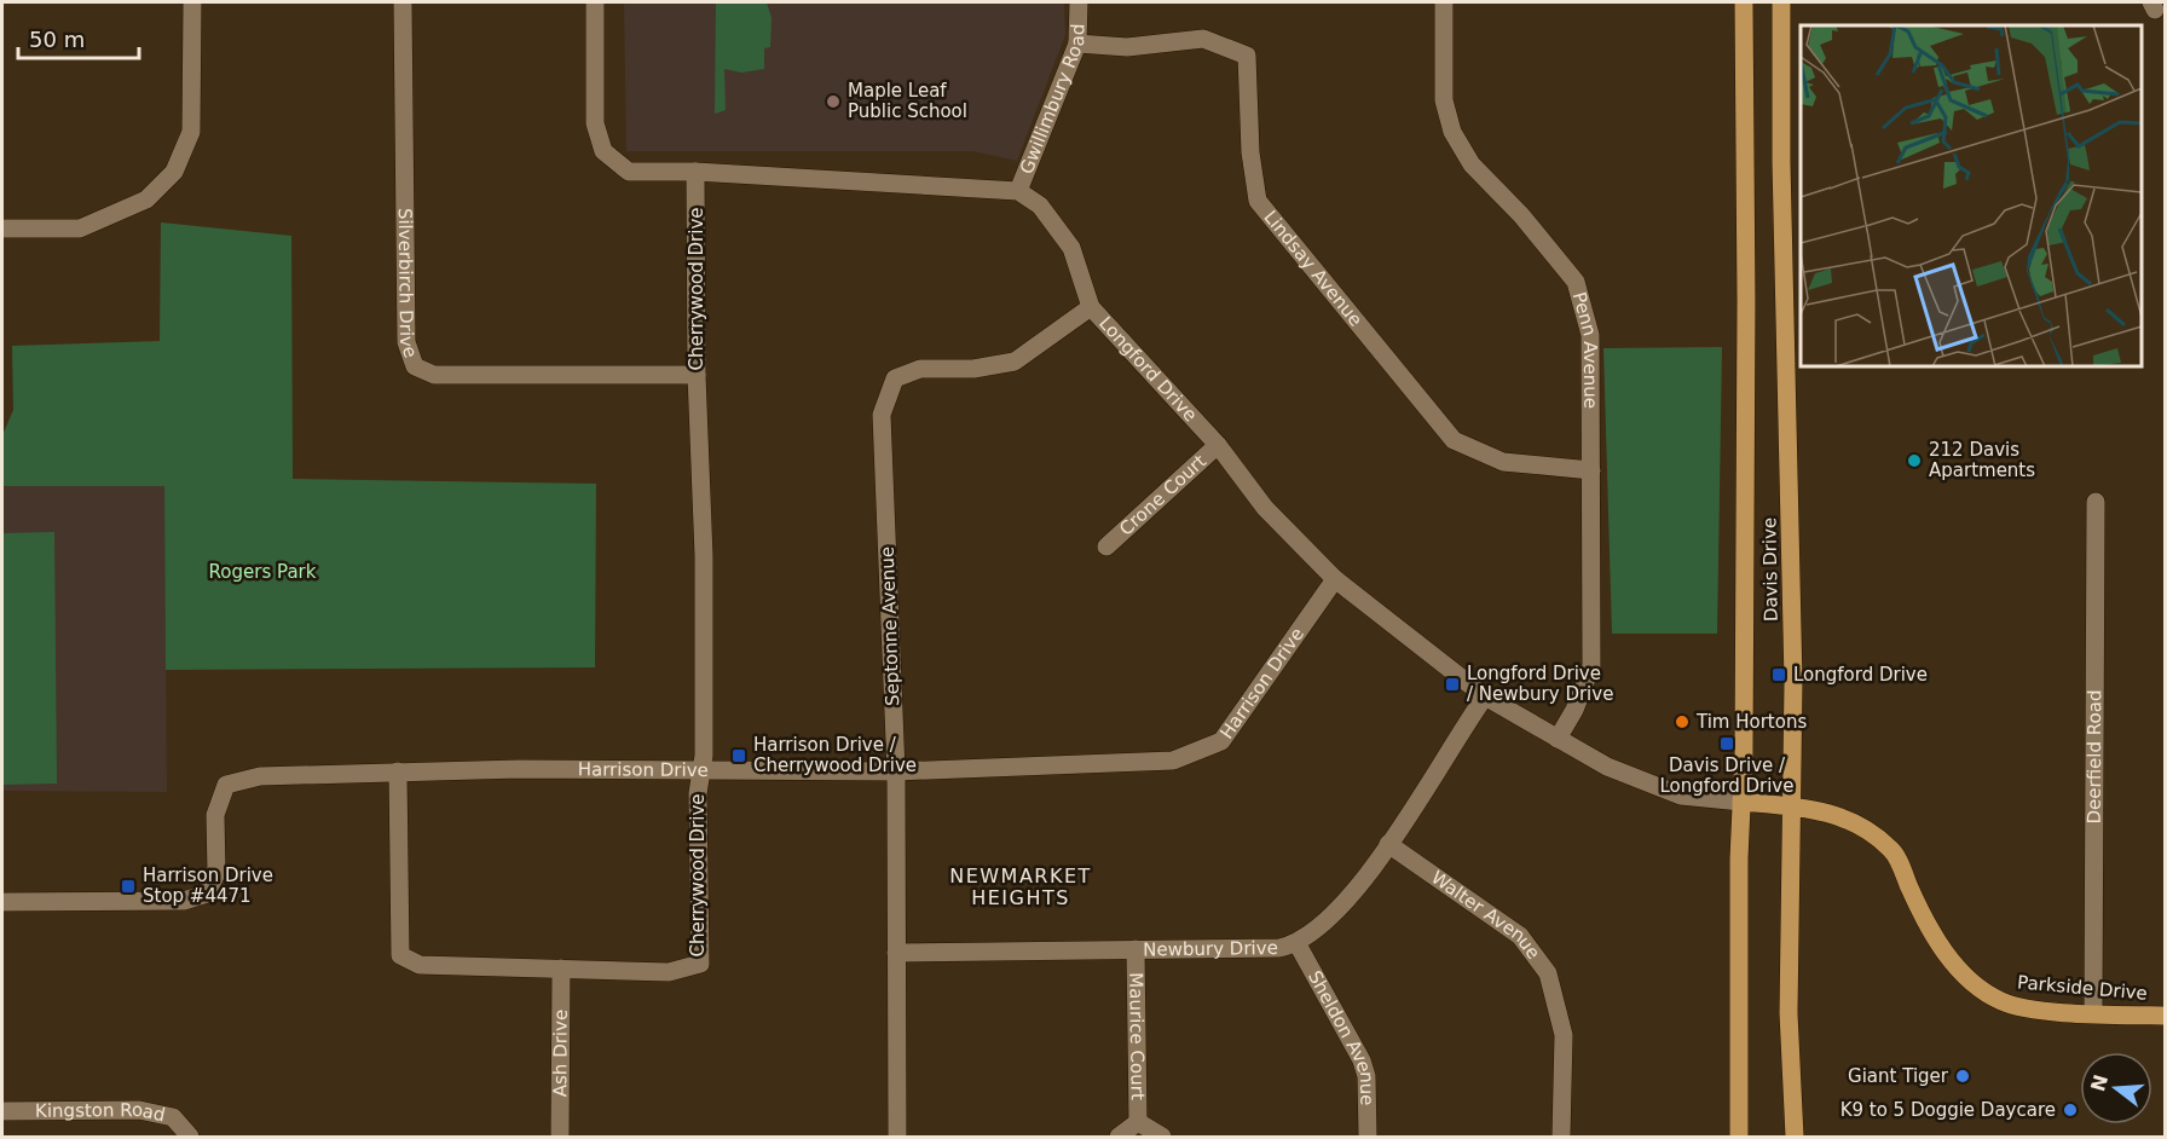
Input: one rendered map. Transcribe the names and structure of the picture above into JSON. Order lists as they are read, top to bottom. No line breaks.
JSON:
{"streets":{"main road":["Davis Drive","Parkside Drive"],"street":["Gwillimbury Road","Lindsay Avenue","Silverbirch Drive","Cherrywood Drive","Penn Avenue","Longford Drive","Crone Court","Septonne Avenue","Harrison Drive","Deerfield Road","Walter Avenue","Newbury Drive","Maurice Court","Sheldon Avenue","Ash Drive","Kingston Road"]},"crossings":[["Gwillimbury Road","Lindsay Avenue"],["Gwillimbury Road","Longford Drive"],["Lindsay Avenue","Penn Avenue"],["Silverbirch Drive","Cherrywood Drive"],["Cherrywood Drive","Harrison Drive"],["Cherrywood Drive","Ash Drive"],["Penn Avenue","Longford Drive"],["Longford Drive","Crone Court"],["Longford Drive","Davis Drive"],["Longford Drive","Septonne Avenue"],["Longford Drive","Harrison Drive"],["Longford Drive","Newbury Drive"],["Longford Drive","Parkside Drive"],["Davis Drive","Parkside Drive"],["Septonne Avenue","Harrison Drive"],["Septonne Avenue","Newbury Drive"],["Deerfield Road","Parkside Drive"],["Walter Avenue","Newbury Drive"],["Newbury Drive","Maurice Court"],["Newbury Drive","Sheldon Avenue"]],"districts":["NEWMARKET HEIGHTS"],"parks":["Rogers Park"],"places":{"other":["Maple Leaf Public School","212 Davis Apartments","Tim Hortons","Giant Tiger","K9 to 5 Doggie Daycare"],"transit":["Longford Drive","Longford Drive / Newbury Drive","Davis Drive / Longford Drive","Harrison Drive / Cherrywood Drive","Harrison Drive Stop #4471"]},"scale_bar":"50 m","north":"left"}
